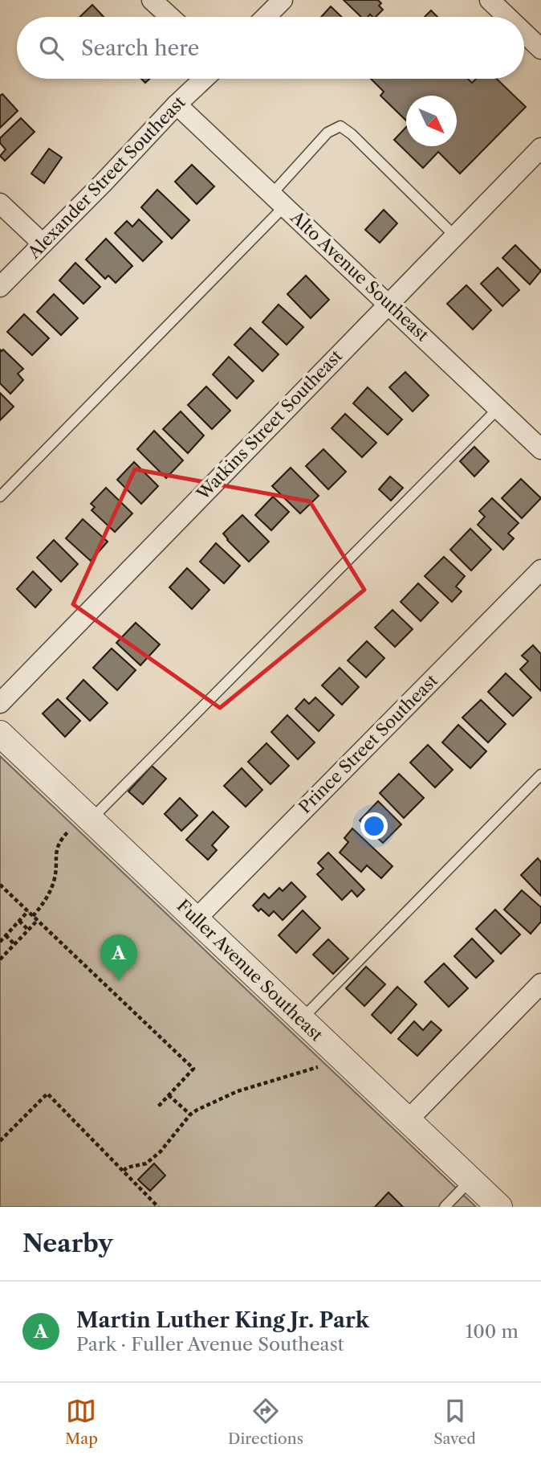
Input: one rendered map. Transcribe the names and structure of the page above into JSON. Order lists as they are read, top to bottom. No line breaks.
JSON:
{"streets":{"street":["Alexander Street Southeast","Alto Avenue Southeast","Watkins Street Southeast","Prince Street Southeast","Fuller Avenue Southeast"]},"crossings":[["Alexander Street Southeast","Alto Avenue Southeast"],["Alto Avenue Southeast","Watkins Street Southeast"],["Prince Street Southeast","Fuller Avenue Southeast"]],"north":"bottom right","page":{"search":"Search here","pins":"A","heading":"Nearby","list":[{"mark":"A","name":"Martin Luther King Jr. Park","note":"Park · Fuller Avenue Southeast","value":"100 m"}],"nav":["Map","Directions","Saved"]}}
